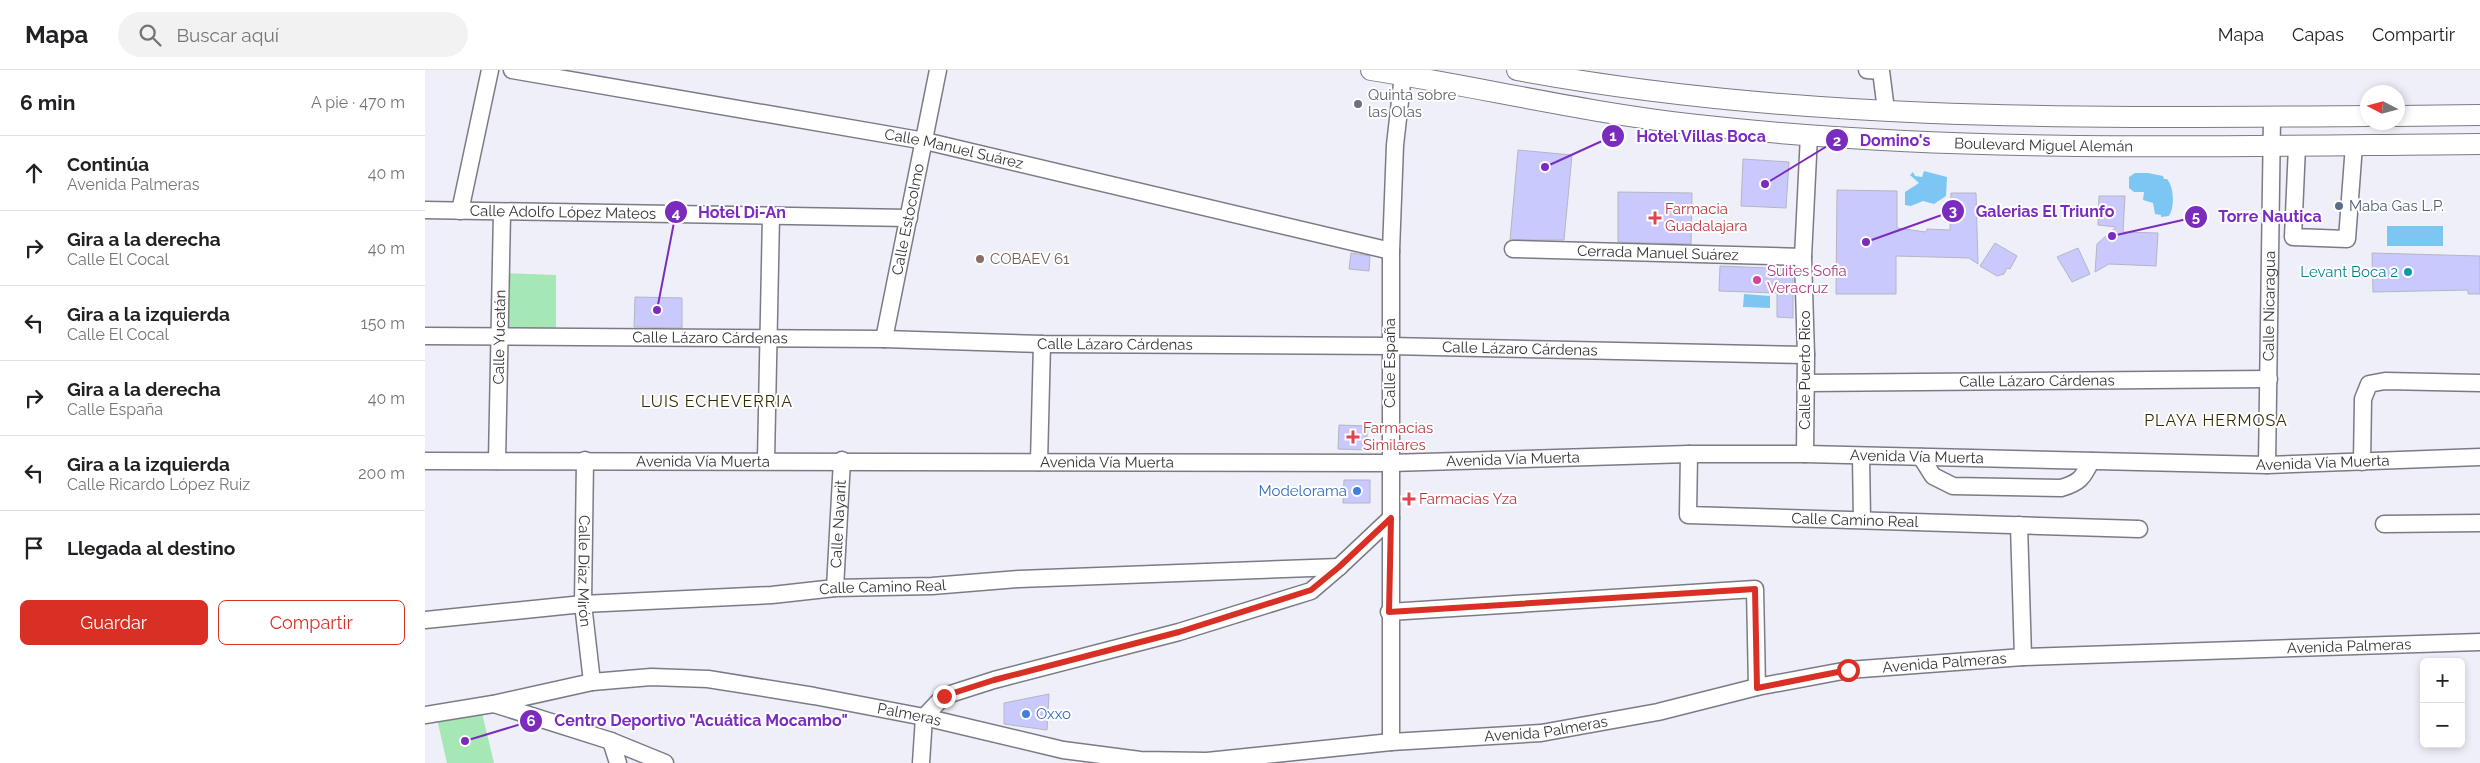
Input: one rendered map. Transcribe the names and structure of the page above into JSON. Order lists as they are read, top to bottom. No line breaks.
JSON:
{"streets":{"main road":["Boulevard Miguel Alemán"],"street":["Calle Manuel Suárez","Calle Adolfo López Mateos","Calle Estocolmo","Cerrada Manuel Suárez","Calle Nicaragua","Calle Yucatán","Calle Lázaro Cárdenas","Calle España","Calle Puerto Rico","Avenida Vía Muerta","Calle Camino Real","Calle Nayarit","Calle Díaz Mirón","Avenida Palmeras","Palmeras"]},"crossings":[["Boulevard Miguel Alemán","Calle Nicaragua"],["Boulevard Miguel Alemán","Calle España"],["Boulevard Miguel Alemán","Calle Puerto Rico"],["Calle Manuel Suárez","Calle Estocolmo"],["Calle Manuel Suárez","Calle España"],["Calle Adolfo López Mateos","Calle Estocolmo"],["Calle Adolfo López Mateos","Calle Yucatán"],["Calle Estocolmo","Calle Lázaro Cárdenas"],["Cerrada Manuel Suárez","Calle Puerto Rico"],["Calle Nicaragua","Calle Lázaro Cárdenas"],["Calle Nicaragua","Avenida Vía Muerta"],["Calle Yucatán","Calle Lázaro Cárdenas"],["Calle Yucatán","Avenida Vía Muerta"],["Calle Lázaro Cárdenas","Calle España"],["Calle Lázaro Cárdenas","Calle Puerto Rico"],["Calle España","Avenida Vía Muerta"],["Calle España","Avenida Palmeras"],["Calle Puerto Rico","Avenida Vía Muerta"],["Avenida Vía Muerta","Calle Camino Real"],["Avenida Vía Muerta","Calle Nayarit"],["Avenida Vía Muerta","Calle Díaz Mirón"],["Calle Camino Real","Calle Nayarit"],["Calle Camino Real","Calle Díaz Mirón"],["Calle Díaz Mirón","Palmeras"],["Avenida Palmeras","Palmeras"]],"districts":["LUIS ECHEVERRIA","PLAYA HERMOSA"],"places":{"other":["Quinta sobre las Olas","Hotel Villas Boca","Domino's","Maba Gas L.P.","Torre Nautica","Galerias El Triunfo","COBAEV 61","Levant Boca 2","Suites Sofia Veracruz","Hotel Di-An","Modelorama","Oxxo","Centro Deportivo \"Acuática Mocambo\""],"health":["Farmacia Guadalajara","Farmacias Similares","Farmacias Yza"]},"north":"left","page":{"header":"Mapa","search":"Buscar aquí","nav":["Mapa","Capas","Compartir"],"heading":["6 min","A pie · 470 m"],"list":[["Continúa","Avenida Palmeras","40 m"],["Gira a la derecha","Calle El Cocal","40 m"],["Gira a la izquierda","Calle El Cocal","150 m"],["Gira a la derecha","Calle España","40 m"],["Gira a la izquierda","Calle Ricardo López Ruiz","200 m"],"Llegada al destino"],"buttons":["Guardar","Compartir"],"map_buttons":["+","−"]}}
